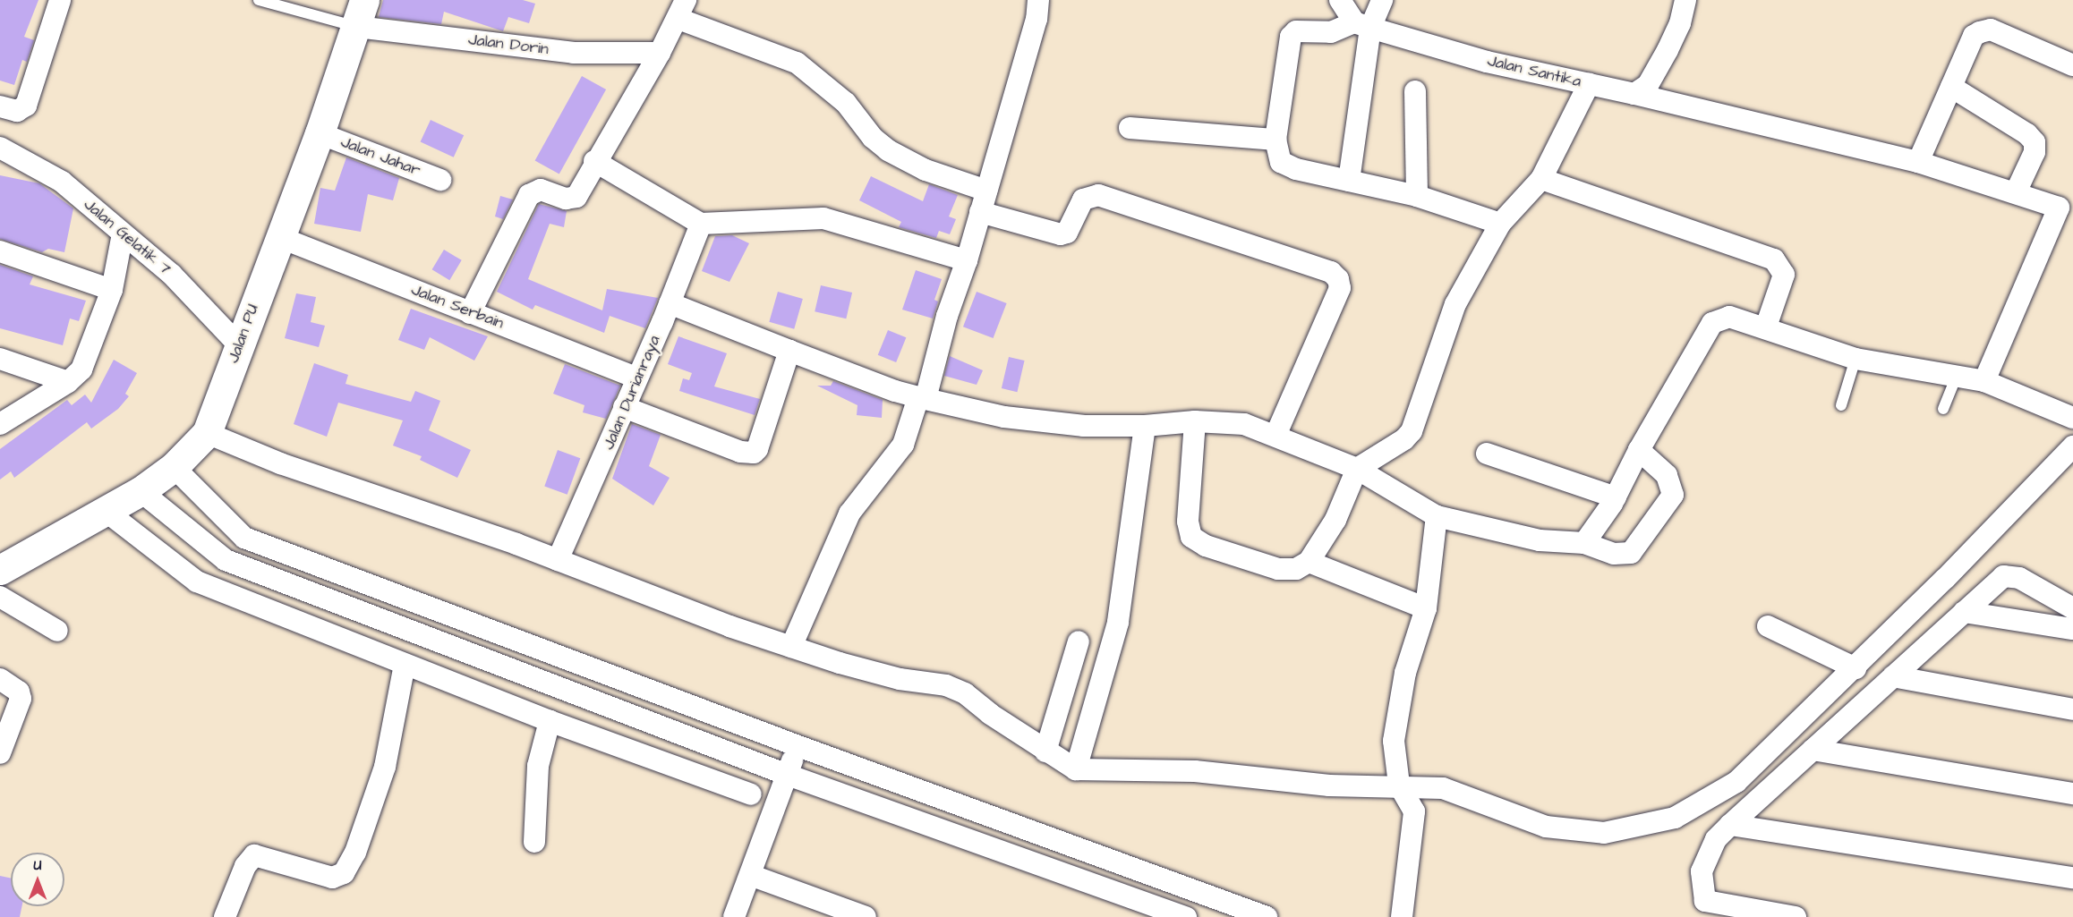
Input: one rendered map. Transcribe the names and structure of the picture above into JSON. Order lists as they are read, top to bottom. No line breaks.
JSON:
{"streets":{"street":["Jalan Dorin","Jalan Santika","Jalan Jahar","Jalan Gelatik 7","Jalan Serbain","Jalan PU","Jalan Durianraya"]},"crossings":[["Jalan Dorin","Jalan PU"],["Jalan Jahar","Jalan PU"],["Jalan Gelatik 7","Jalan PU"],["Jalan Serbain","Jalan PU"],["Jalan Serbain","Jalan Durianraya"]],"north":"top"}
